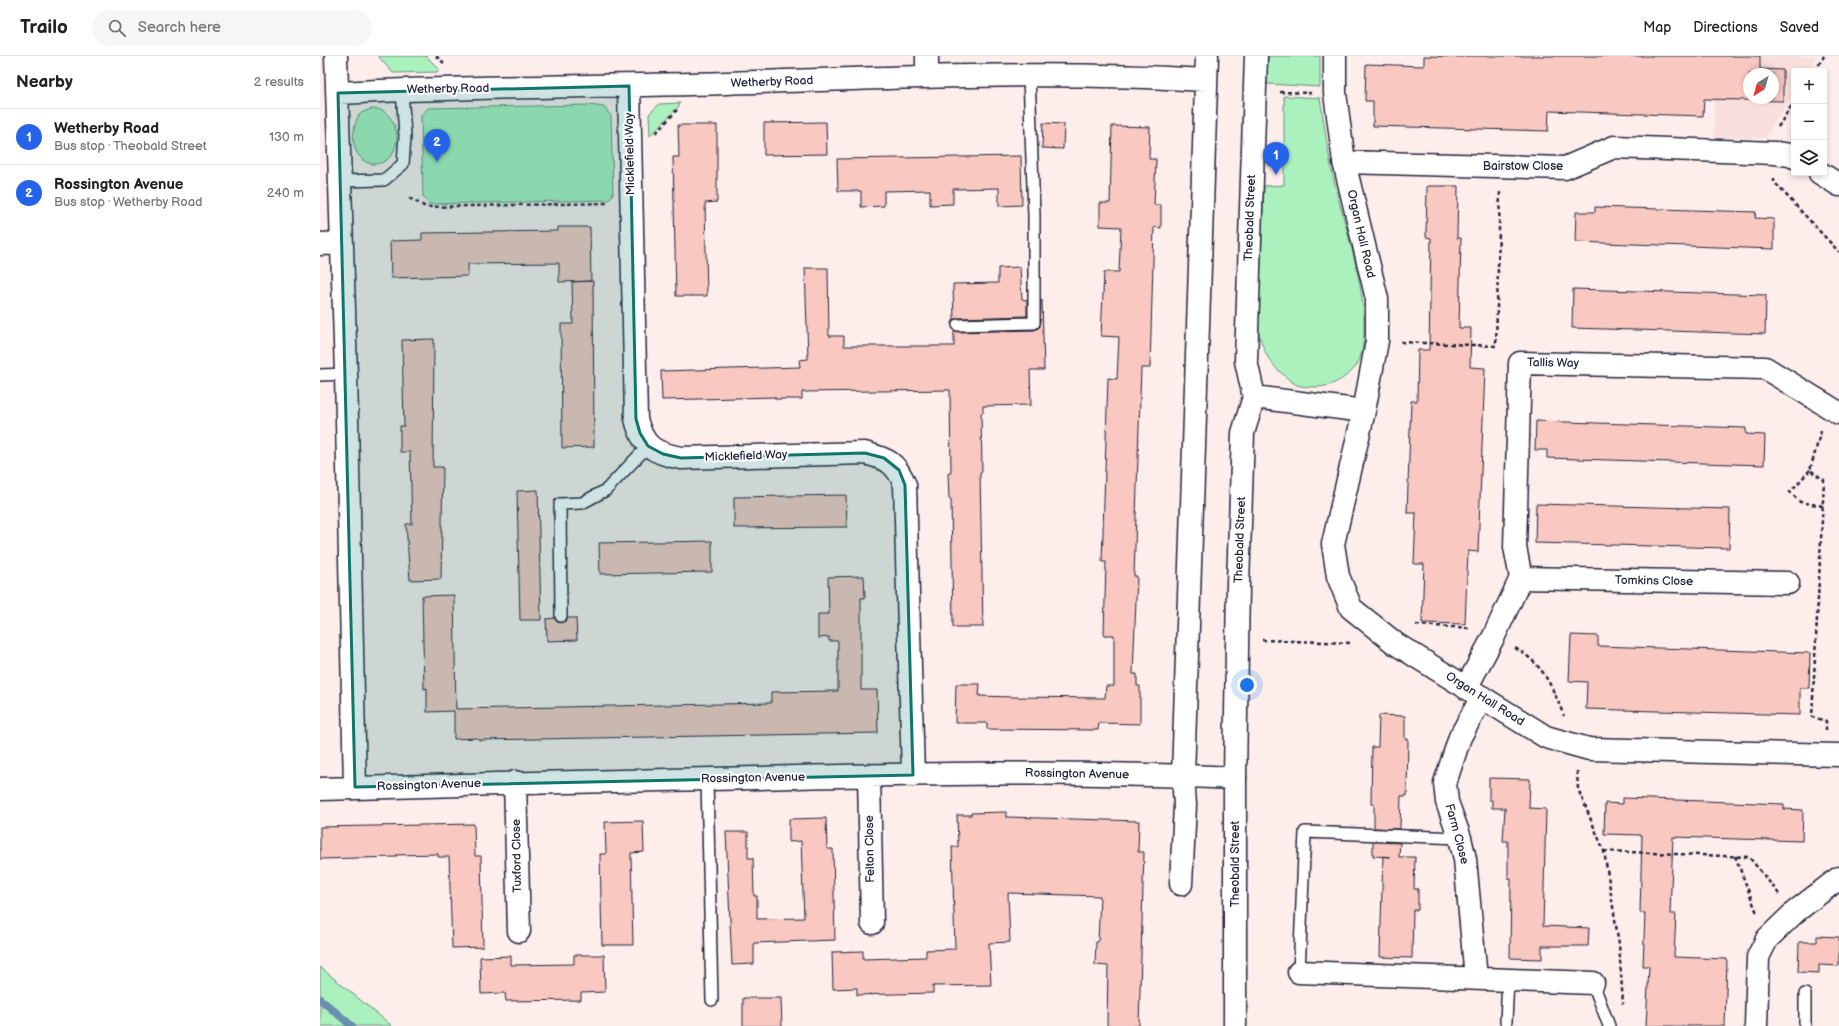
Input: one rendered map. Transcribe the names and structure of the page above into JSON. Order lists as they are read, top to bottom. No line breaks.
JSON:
{"streets":{"street":["Wetherby Road","Micklefield Way","Bairstow Close","Theobald Street","Organ Hall Road","Tallis Way","Tomkins Close","Rossington Avenue","Farm Close","Felton Close","Tuxford Close"]},"crossings":[["Wetherby Road","Micklefield Way"],["Micklefield Way","Rossington Avenue"],["Bairstow Close","Organ Hall Road"],["Theobald Street","Rossington Avenue"],["Organ Hall Road","Farm Close"],["Tallis Way","Tomkins Close"],["Rossington Avenue","Felton Close"],["Rossington Avenue","Tuxford Close"]],"north":"bottom left","page":{"header":"Trailo","search":"Search here","nav":["Map","Directions","Saved"],"heading":["Nearby","2 results"],"map_buttons":["+","−"],"list":[{"mark":"1","name":"Wetherby Road","note":"Bus stop · Theobald Street","value":"130 m"},{"mark":"2","name":"Rossington Avenue","note":"Bus stop · Wetherby Road","value":"240 m"}],"pins":["2","1"]}}
